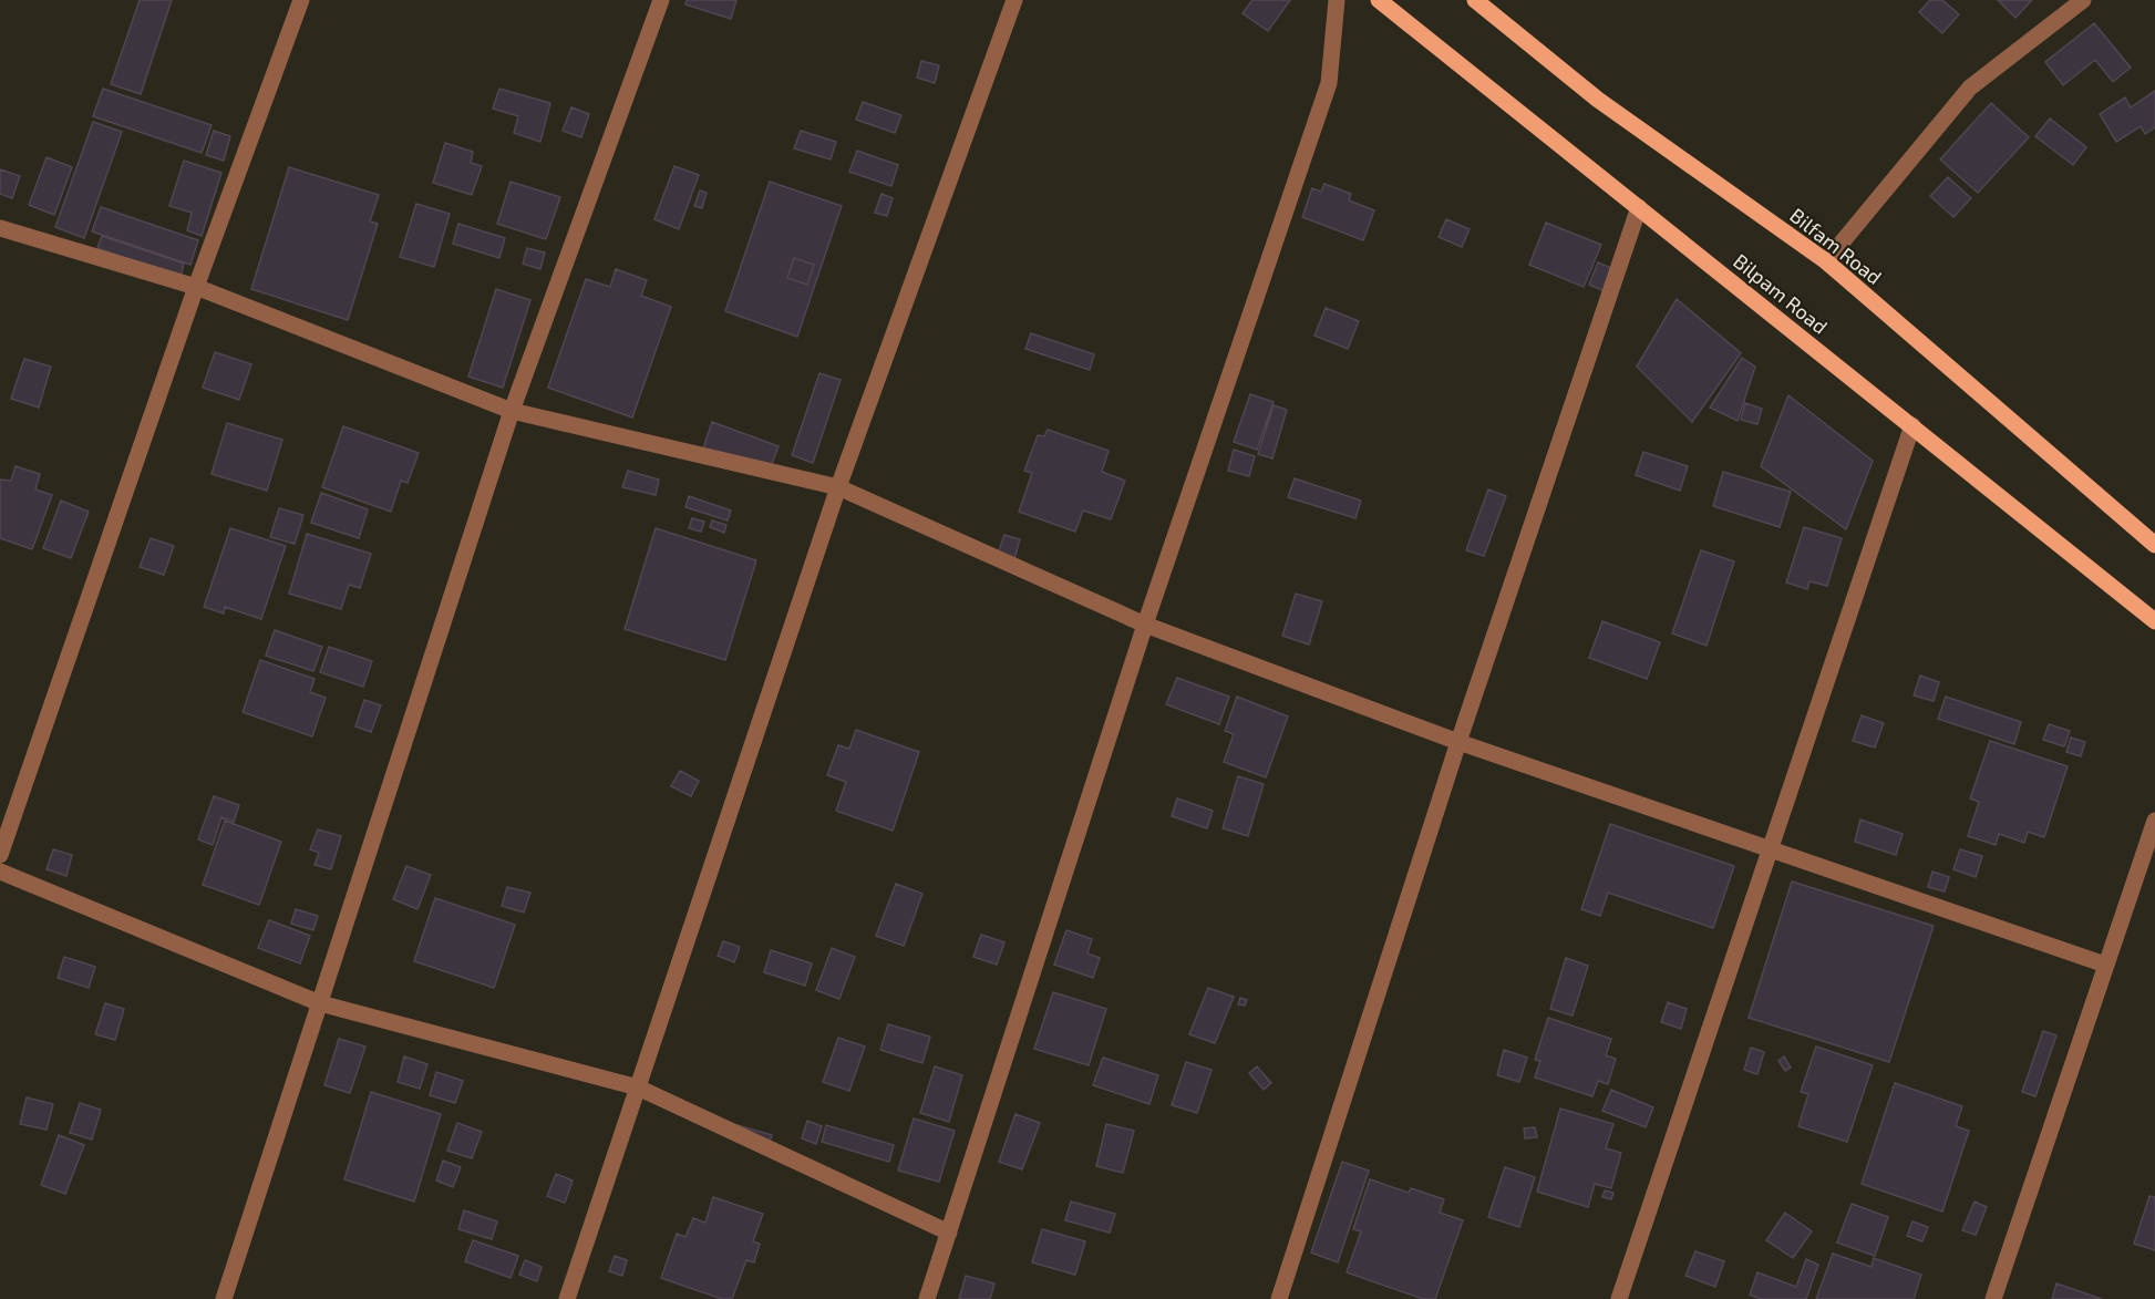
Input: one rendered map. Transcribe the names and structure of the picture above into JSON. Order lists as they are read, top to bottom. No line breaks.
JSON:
{"streets":{"main road":["Bilfam Road","Bilpam Road"]}}
